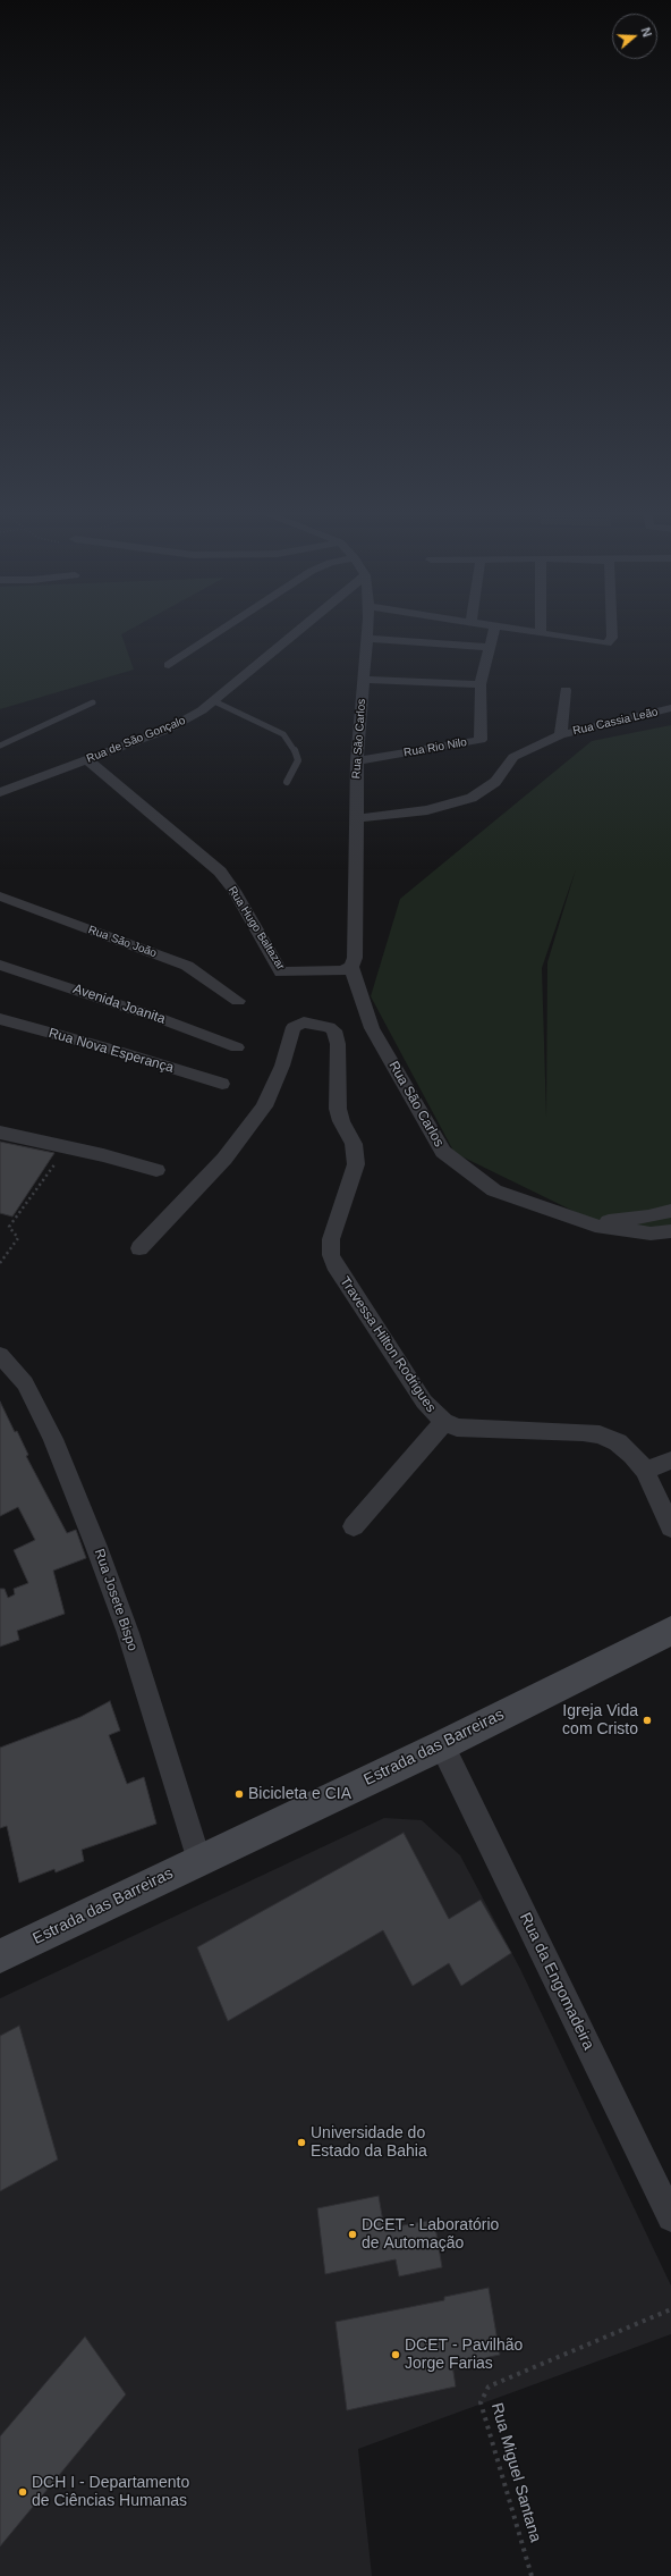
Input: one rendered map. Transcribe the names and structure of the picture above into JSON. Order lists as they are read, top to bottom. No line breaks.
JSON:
{"streets":{"main road":["Estrada das Barreiras"],"street":["Rua Cassia Leão","Rua São Carlos","Rua de São Gonçalo","Rua Rio Nilo","Rua Hugo Baltazar","Rua São João","Avenida Joanita","Rua Nova Esperança","Travessa Hilton Rodrigues","Rua Josete Bispo","Rua da Engomadeira"],"path":["Rua Miguel Santana"]},"crossings":[["Rua Cassia Leão","Rua São Carlos"],["Rua São Carlos","Rua Rio Nilo"],["Rua São Carlos","Rua Hugo Baltazar"],["Rua de São Gonçalo","Rua Hugo Baltazar"],["Rua Josete Bispo","Estrada das Barreiras"],["Estrada das Barreiras","Rua da Engomadeira"]],"places":["Igreja Vida com Cristo","Bicicleta e CIA","Universidade do Estado da Bahia","DCET - Laboratório de Automação","DCET - Pavilhão Jorge Farias","DCH I - Departamento de Ciências Humanas"],"north":"right"}
